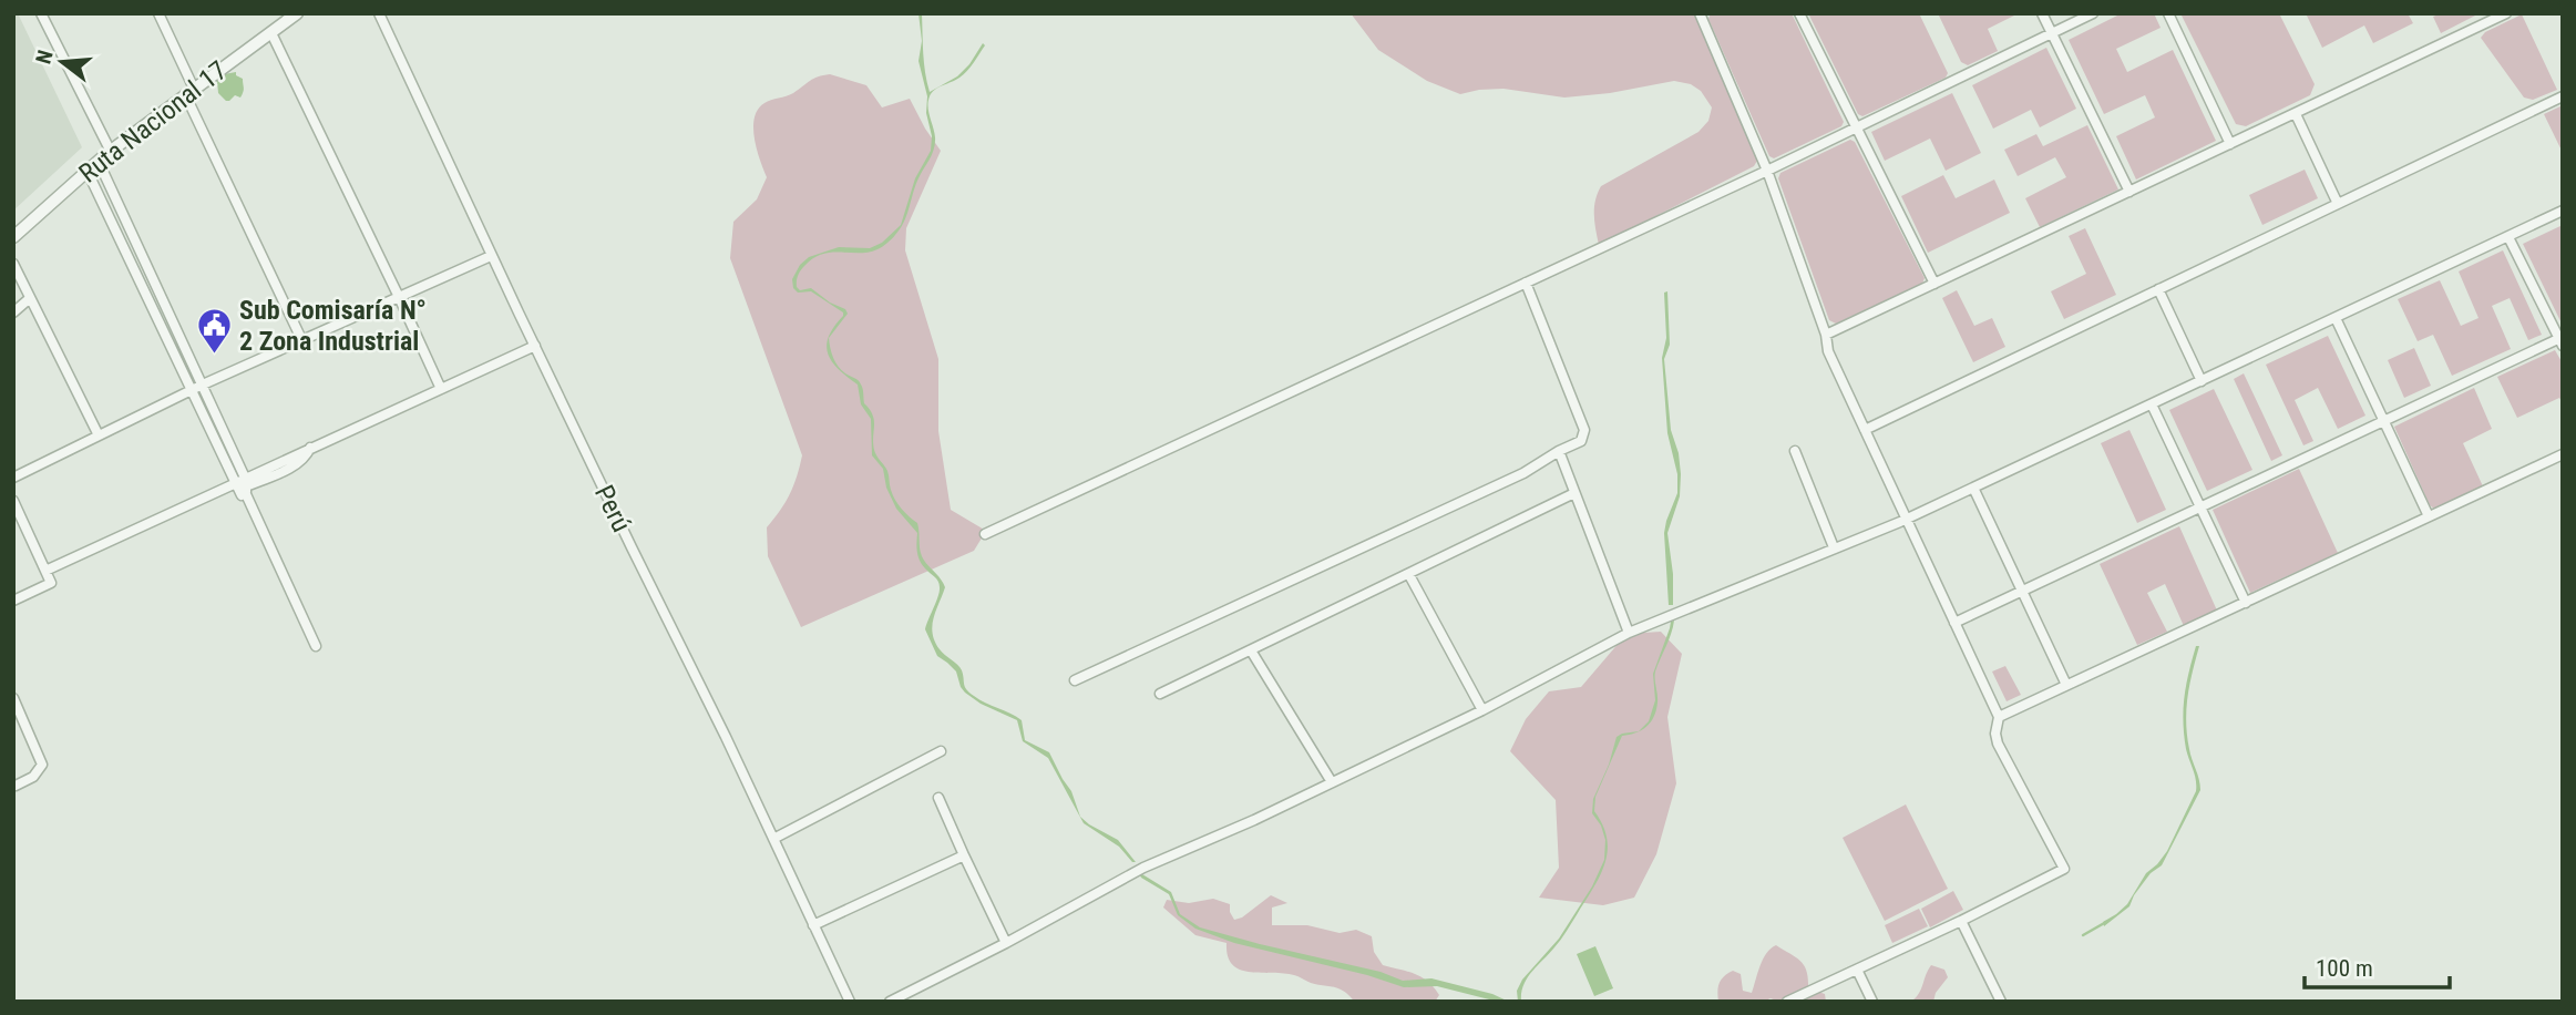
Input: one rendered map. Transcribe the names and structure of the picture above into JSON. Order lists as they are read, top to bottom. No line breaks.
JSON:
{"streets":{"street":["Ruta Nacional 17","Perú"]},"places":{"public building":["Sub Comisaría N° 2 Zona Industrial"]},"scale_bar":"100 m","north":"left"}
